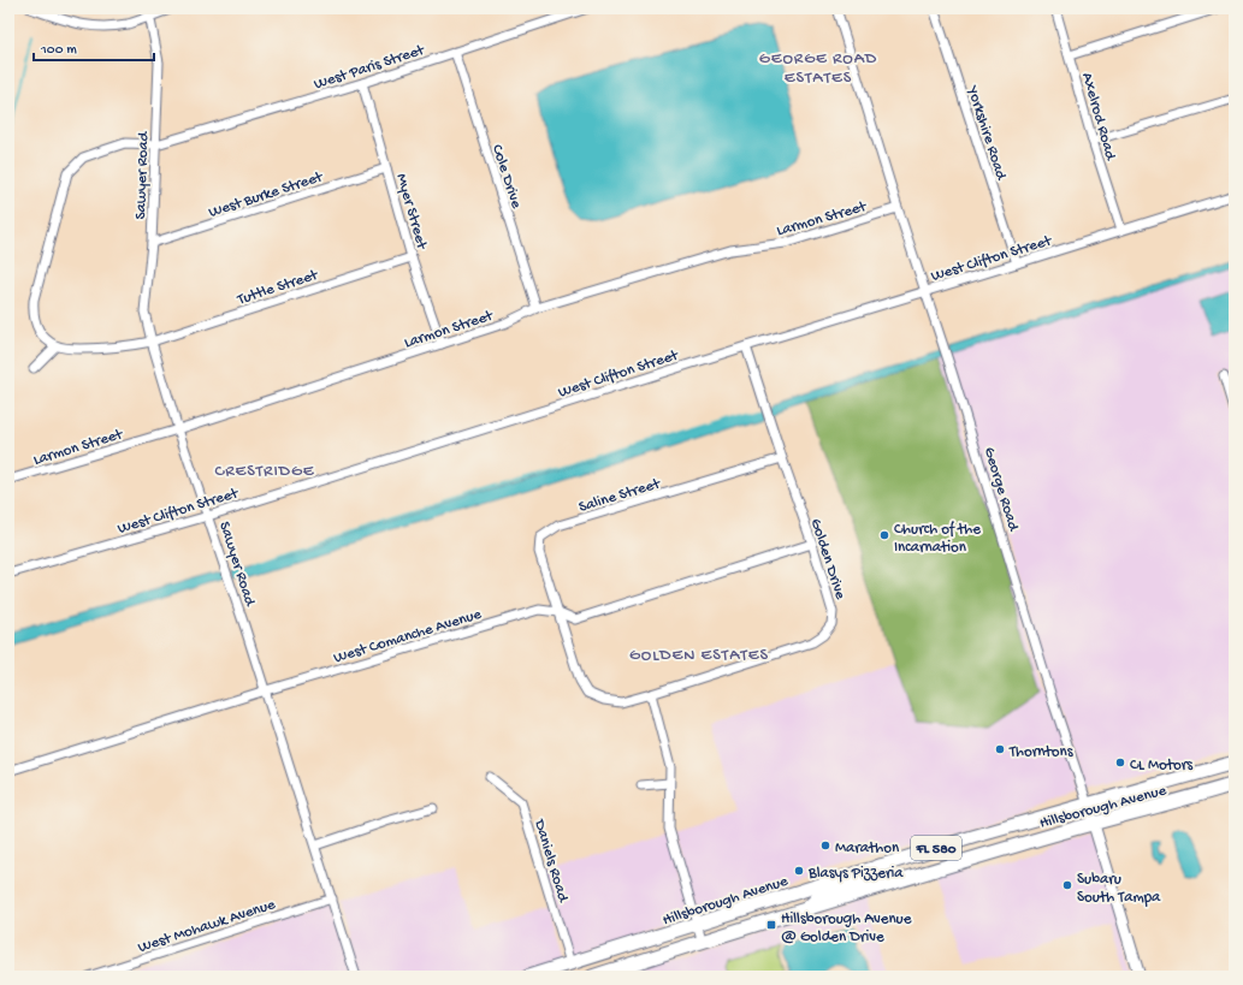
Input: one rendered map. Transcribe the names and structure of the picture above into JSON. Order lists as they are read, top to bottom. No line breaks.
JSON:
{"streets":{"main road":["Hillsborough Avenue","FL 580"],"street":["West Paris Street","Axelrod Road","Yorkshire Road","Sawyer Road","Cole Drive","West Burke Street","Myer Street","Larmon Street","West Clifton Street","Tuttle Street","George Road","Saline Street","Golden Drive","West Comanche Avenue","Daniels Road","West Mohawk Avenue"]},"crossings":[["West Paris Street","Sawyer Road"],["West Paris Street","Cole Drive"],["West Paris Street","Myer Street"],["West Paris Street","Tuttle Street"],["Axelrod Road","West Clifton Street"],["Yorkshire Road","West Clifton Street"],["Sawyer Road","West Burke Street"],["Sawyer Road","Larmon Street"],["Sawyer Road","West Clifton Street"],["Sawyer Road","Tuttle Street"],["Sawyer Road","West Comanche Avenue"],["Sawyer Road","West Mohawk Avenue"],["Cole Drive","Larmon Street"],["West Burke Street","Myer Street"],["Myer Street","Larmon Street"],["Myer Street","Tuttle Street"],["Larmon Street","George Road"],["West Clifton Street","George Road"],["West Clifton Street","Golden Drive"],["George Road","Hillsborough Avenue"],["Saline Street","Golden Drive"],["Saline Street","West Comanche Avenue"],["Golden Drive","West Comanche Avenue"],["Hillsborough Avenue","Daniels Road"]],"districts":["GEORGE ROAD ESTATES","CRESTRIDGE","GOLDEN ESTATES"],"places":{"other":["Church of the Incarnation","Thorntons","CL Motors","Marathon","Blasys Pizzeria","Subaru South Tampa"],"transit":["Hillsborough Avenue @ Golden Drive"]},"scale_bar":"100 m"}
